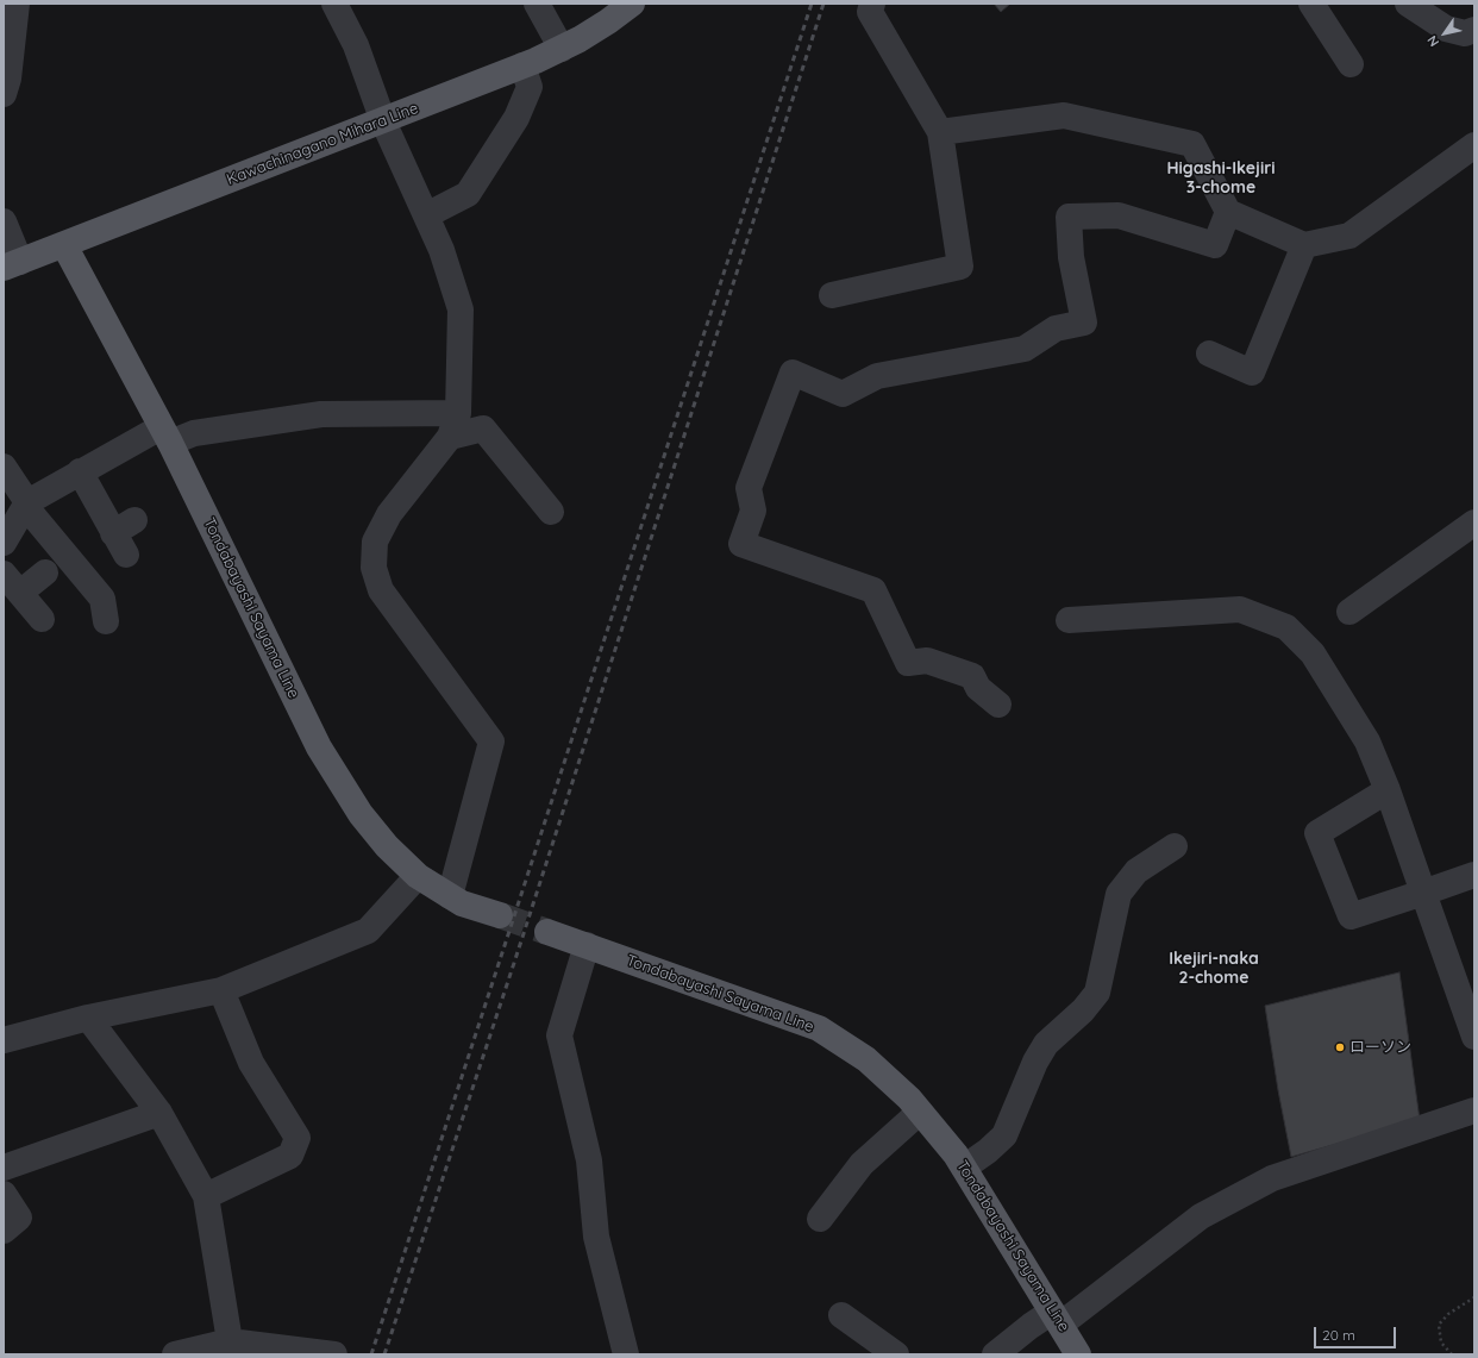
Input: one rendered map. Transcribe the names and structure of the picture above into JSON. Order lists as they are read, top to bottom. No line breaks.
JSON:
{"streets":{"main road":["Kawachinagano Mihara Line","Tondabayashi Sayama Line"]},"crossings":[["Kawachinagano Mihara Line","Tondabayashi Sayama Line"]],"districts":["Higashi-Ikejiri 3-chome","Ikejiri-naka 2-chome"],"places":["ローソン"],"scale_bar":"20 m","north":"bottom left"}
